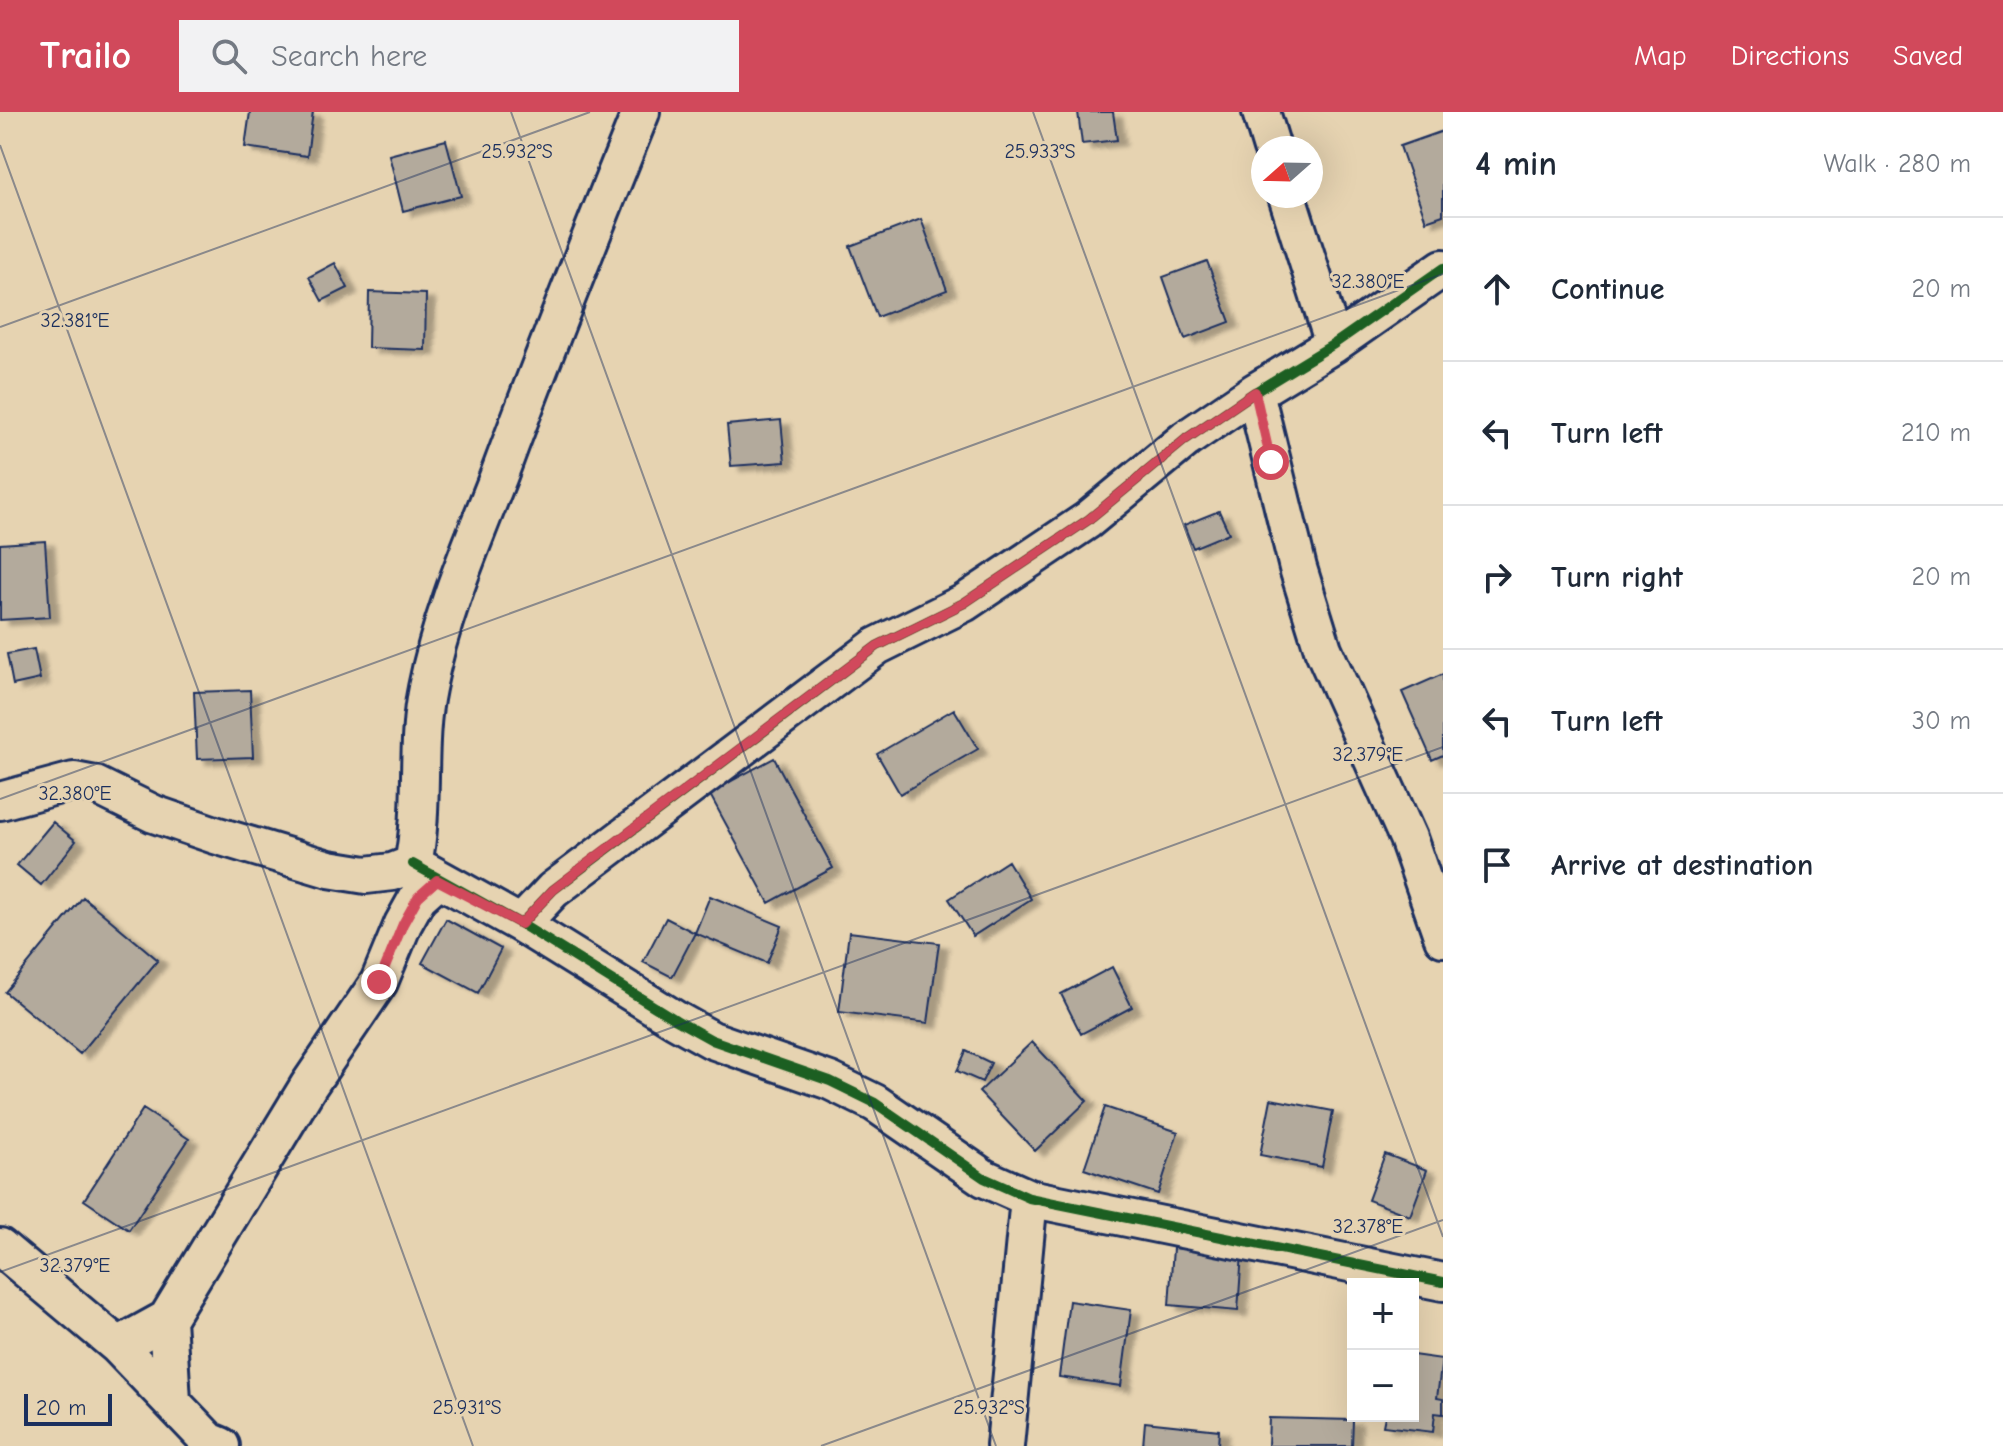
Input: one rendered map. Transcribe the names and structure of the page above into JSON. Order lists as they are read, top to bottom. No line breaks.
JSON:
{"scale_bar":"20 m","north":"left","page":{"header":"Trailo","search":"Search here","nav":["Map","Directions","Saved"],"heading":["4 min","Walk · 280 m"],"list":[["Continue","20 m"],["Turn left","210 m"],["Turn right","20 m"],["Turn left","30 m"],"Arrive at destination"],"map_buttons":["+","−"],"scale":"20 m"},"coordinates":["25.932°S","25.933°S","32.380°E","32.381°E","32.379°E","32.378°E","25.931°S"]}
